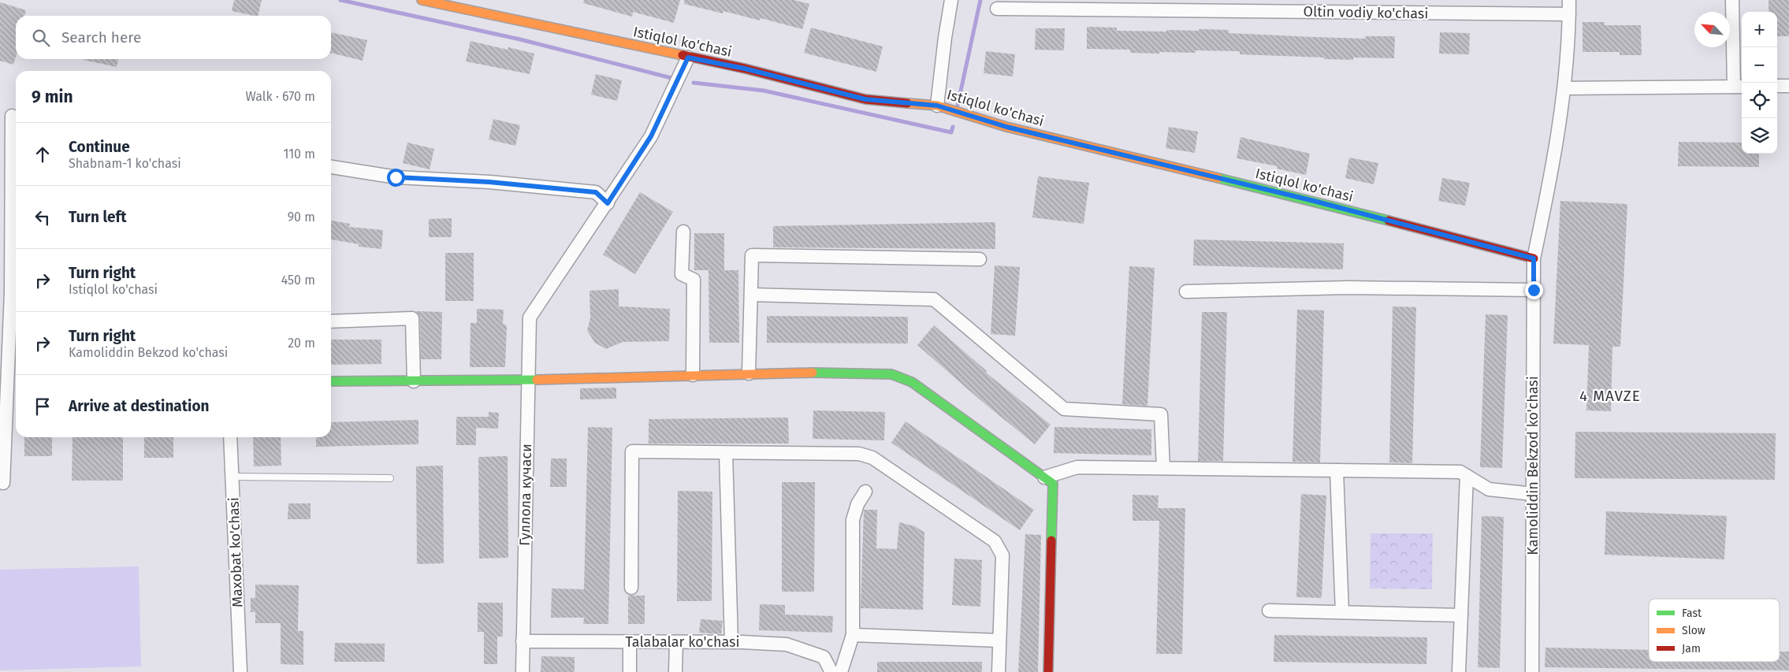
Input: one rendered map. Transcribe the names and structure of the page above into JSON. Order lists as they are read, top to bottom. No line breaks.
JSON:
{"streets":{"street":["Oltin vodiy ko'chasi","Istiqlol ko'chasi","Kamoliddin Bekzod ko'chasi","Гуллола кучаси","Maxobat ko'chasi","Talabalar ko'chasi"]},"crossings":[["Oltin vodiy ko'chasi","Kamoliddin Bekzod ko'chasi"],["Istiqlol ko'chasi","Kamoliddin Bekzod ko'chasi"],["Гуллола кучаси","Talabalar ko'chasi"]],"districts":["4 MAVZE"],"legend":["Fast","Slow","Jam"],"north":"top left","page":{"map_buttons":["+","−"],"search":"Search here","heading":["9 min","Walk · 670 m"],"list":[["Continue","Shabnam-1 ko'chasi","110 m"],["Turn left","90 m"],["Turn right","Istiqlol ko'chasi","450 m"],["Turn right","Kamoliddin Bekzod ko'chasi","20 m"],"Arrive at destination"]}}
